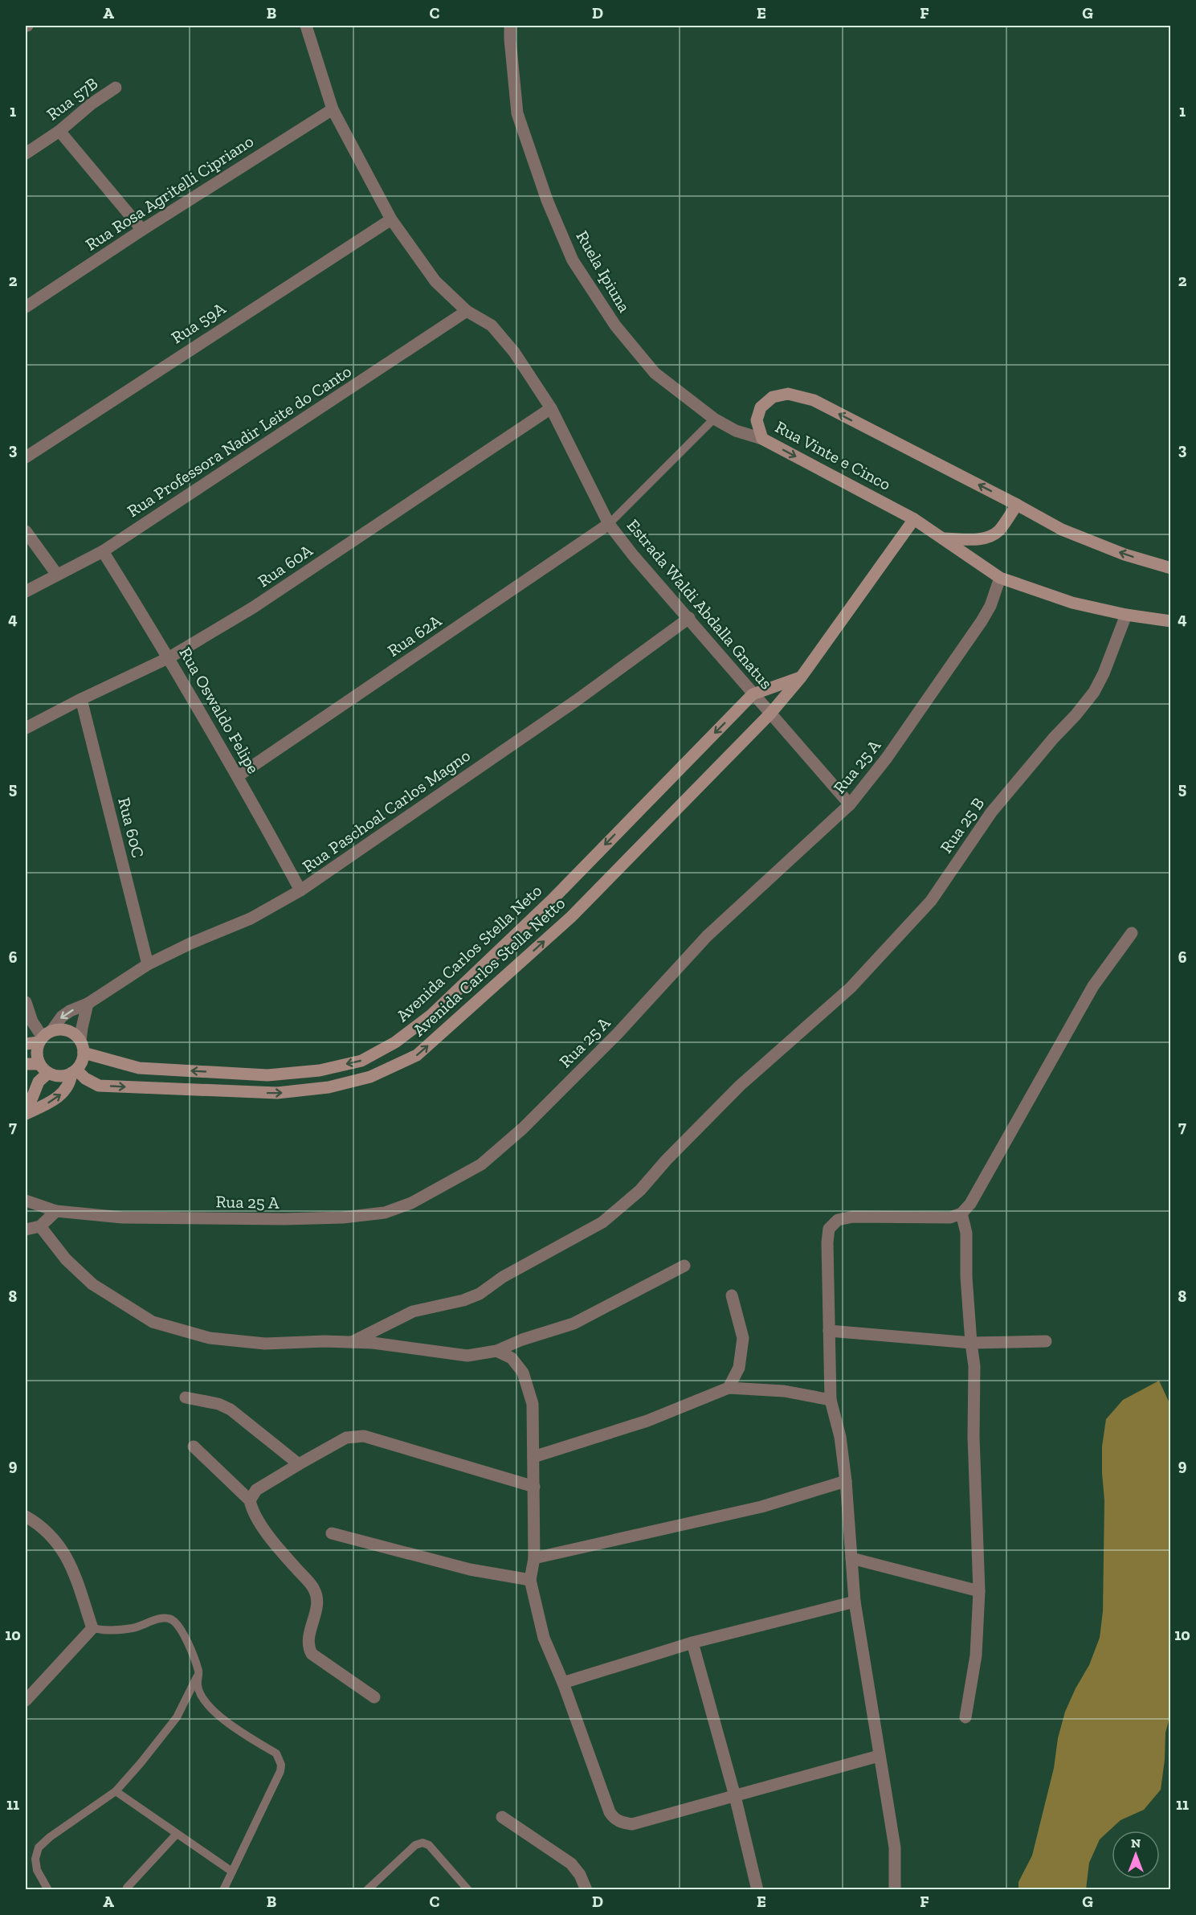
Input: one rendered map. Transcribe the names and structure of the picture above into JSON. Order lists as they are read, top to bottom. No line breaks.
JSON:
{"streets":{"street":["Rua 57B","Rua Rosa Agritelli Cipriano","Ruela Ipiuna","Rua 59A","Rua Professora Nadir Leite do Canto","Rua Vinte e Cinco","Rua 60A","Estrada Waldi Abdalla Gnatus","Rua 62A","Rua Oswaldo Felipe","Rua 25 A","Rua Paschoal Carlos Magno","Rua 25 B","Rua 60C","Avenida Carlos Stella Neto","Avenida Carlos Stella Netto"]},"crossings":[["Rua Rosa Agritelli Cipriano","Estrada Waldi Abdalla Gnatus"],["Ruela Ipiuna","Rua Vinte e Cinco"],["Rua 59A","Estrada Waldi Abdalla Gnatus"],["Rua Professora Nadir Leite do Canto","Estrada Waldi Abdalla Gnatus"],["Rua Professora Nadir Leite do Canto","Rua Oswaldo Felipe"],["Rua Vinte e Cinco","Rua 25 A"],["Rua Vinte e Cinco","Rua 25 B"],["Rua 60A","Estrada Waldi Abdalla Gnatus"],["Rua 60A","Rua Oswaldo Felipe"],["Rua 60A","Rua 60C"],["Estrada Waldi Abdalla Gnatus","Rua 62A"],["Estrada Waldi Abdalla Gnatus","Rua 25 A"],["Estrada Waldi Abdalla Gnatus","Rua Paschoal Carlos Magno"],["Estrada Waldi Abdalla Gnatus","Avenida Carlos Stella Neto"],["Estrada Waldi Abdalla Gnatus","Avenida Carlos Stella Netto"],["Rua 62A","Rua Oswaldo Felipe"],["Rua Oswaldo Felipe","Rua Paschoal Carlos Magno"],["Rua Paschoal Carlos Magno","Rua 60C"],["Rua Paschoal Carlos Magno","Avenida Carlos Stella Neto"],["Rua Paschoal Carlos Magno","Avenida Carlos Stella Netto"],["Avenida Carlos Stella Neto","Avenida Carlos Stella Netto"]],"one_way":["Avenida Carlos Stella Neto","Avenida Carlos Stella Netto"],"north":"top","grid":{"columns":["A","B","C","D","E","F","G"],"rows":["1","2","3","4","5","6","7","8","9","10","11"]}}
